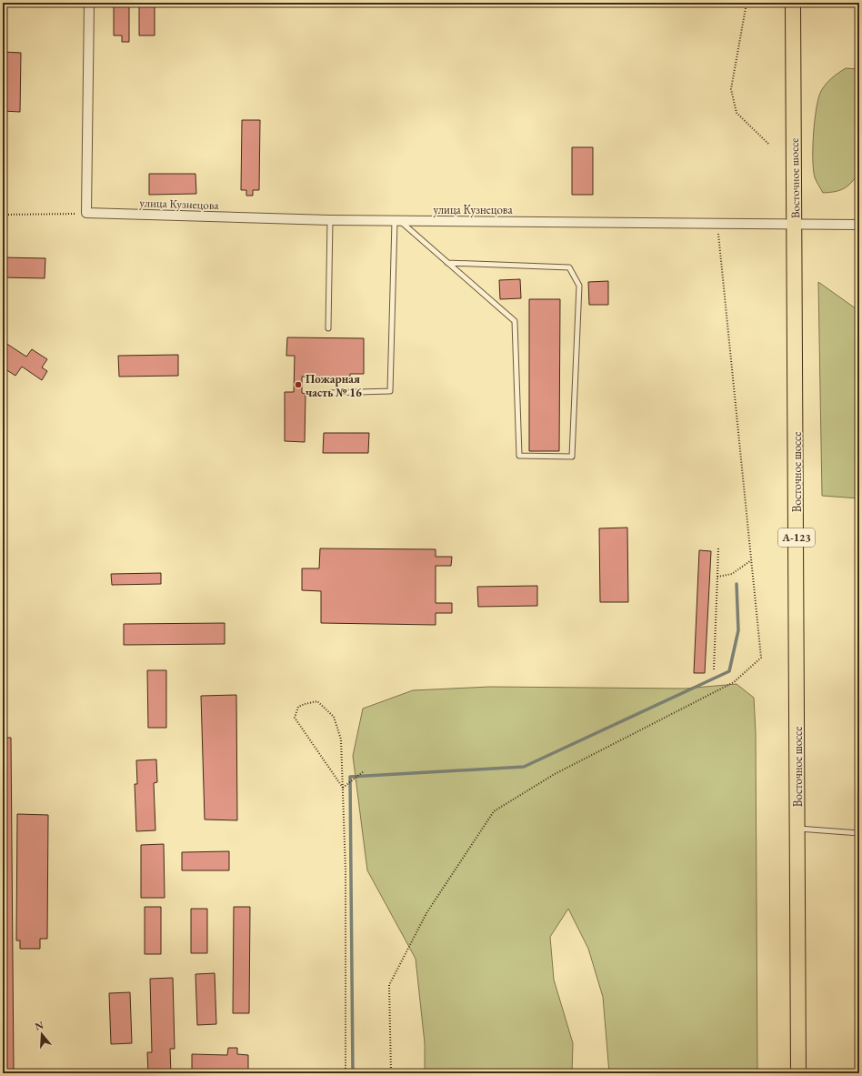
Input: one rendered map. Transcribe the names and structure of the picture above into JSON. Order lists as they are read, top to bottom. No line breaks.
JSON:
{"streets":{"main road":["Восточное шоссе","А-123"],"street":["улица Кузнецова"]},"crossings":[["Восточное шоссе","улица Кузнецова"]],"places":["Пожарная часть № 16"],"north":"top"}
